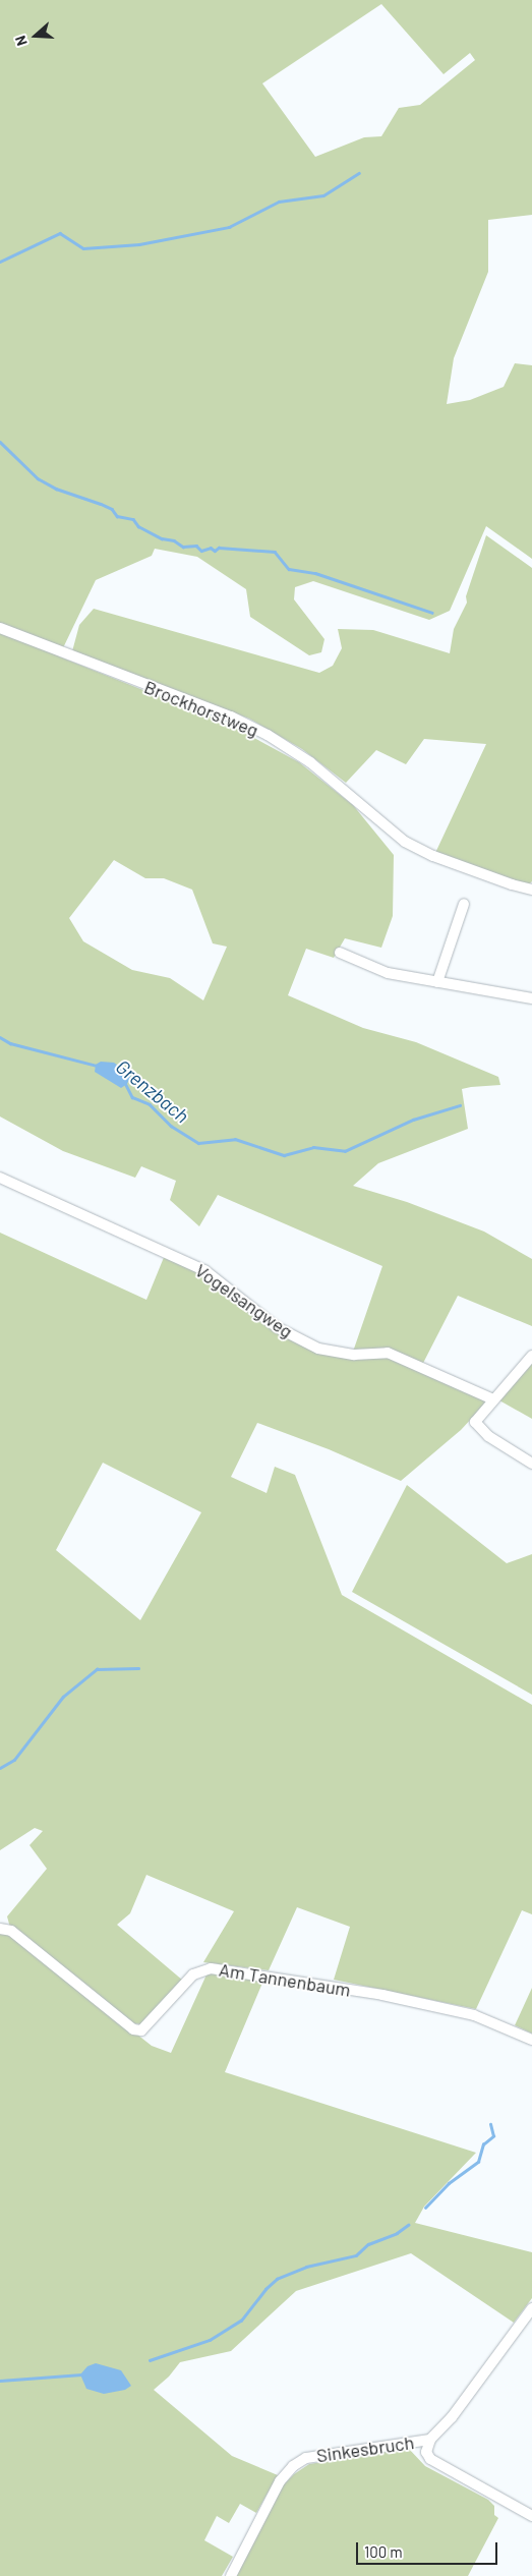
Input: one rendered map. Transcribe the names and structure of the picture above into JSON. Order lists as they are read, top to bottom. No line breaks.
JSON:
{"streets":{"street":["Brockhorstweg","Vogelsangweg","Am Tannenbaum","Sinkesbruch"]},"water":["Grenzbach"],"scale_bar":"100 m","north":"left"}
